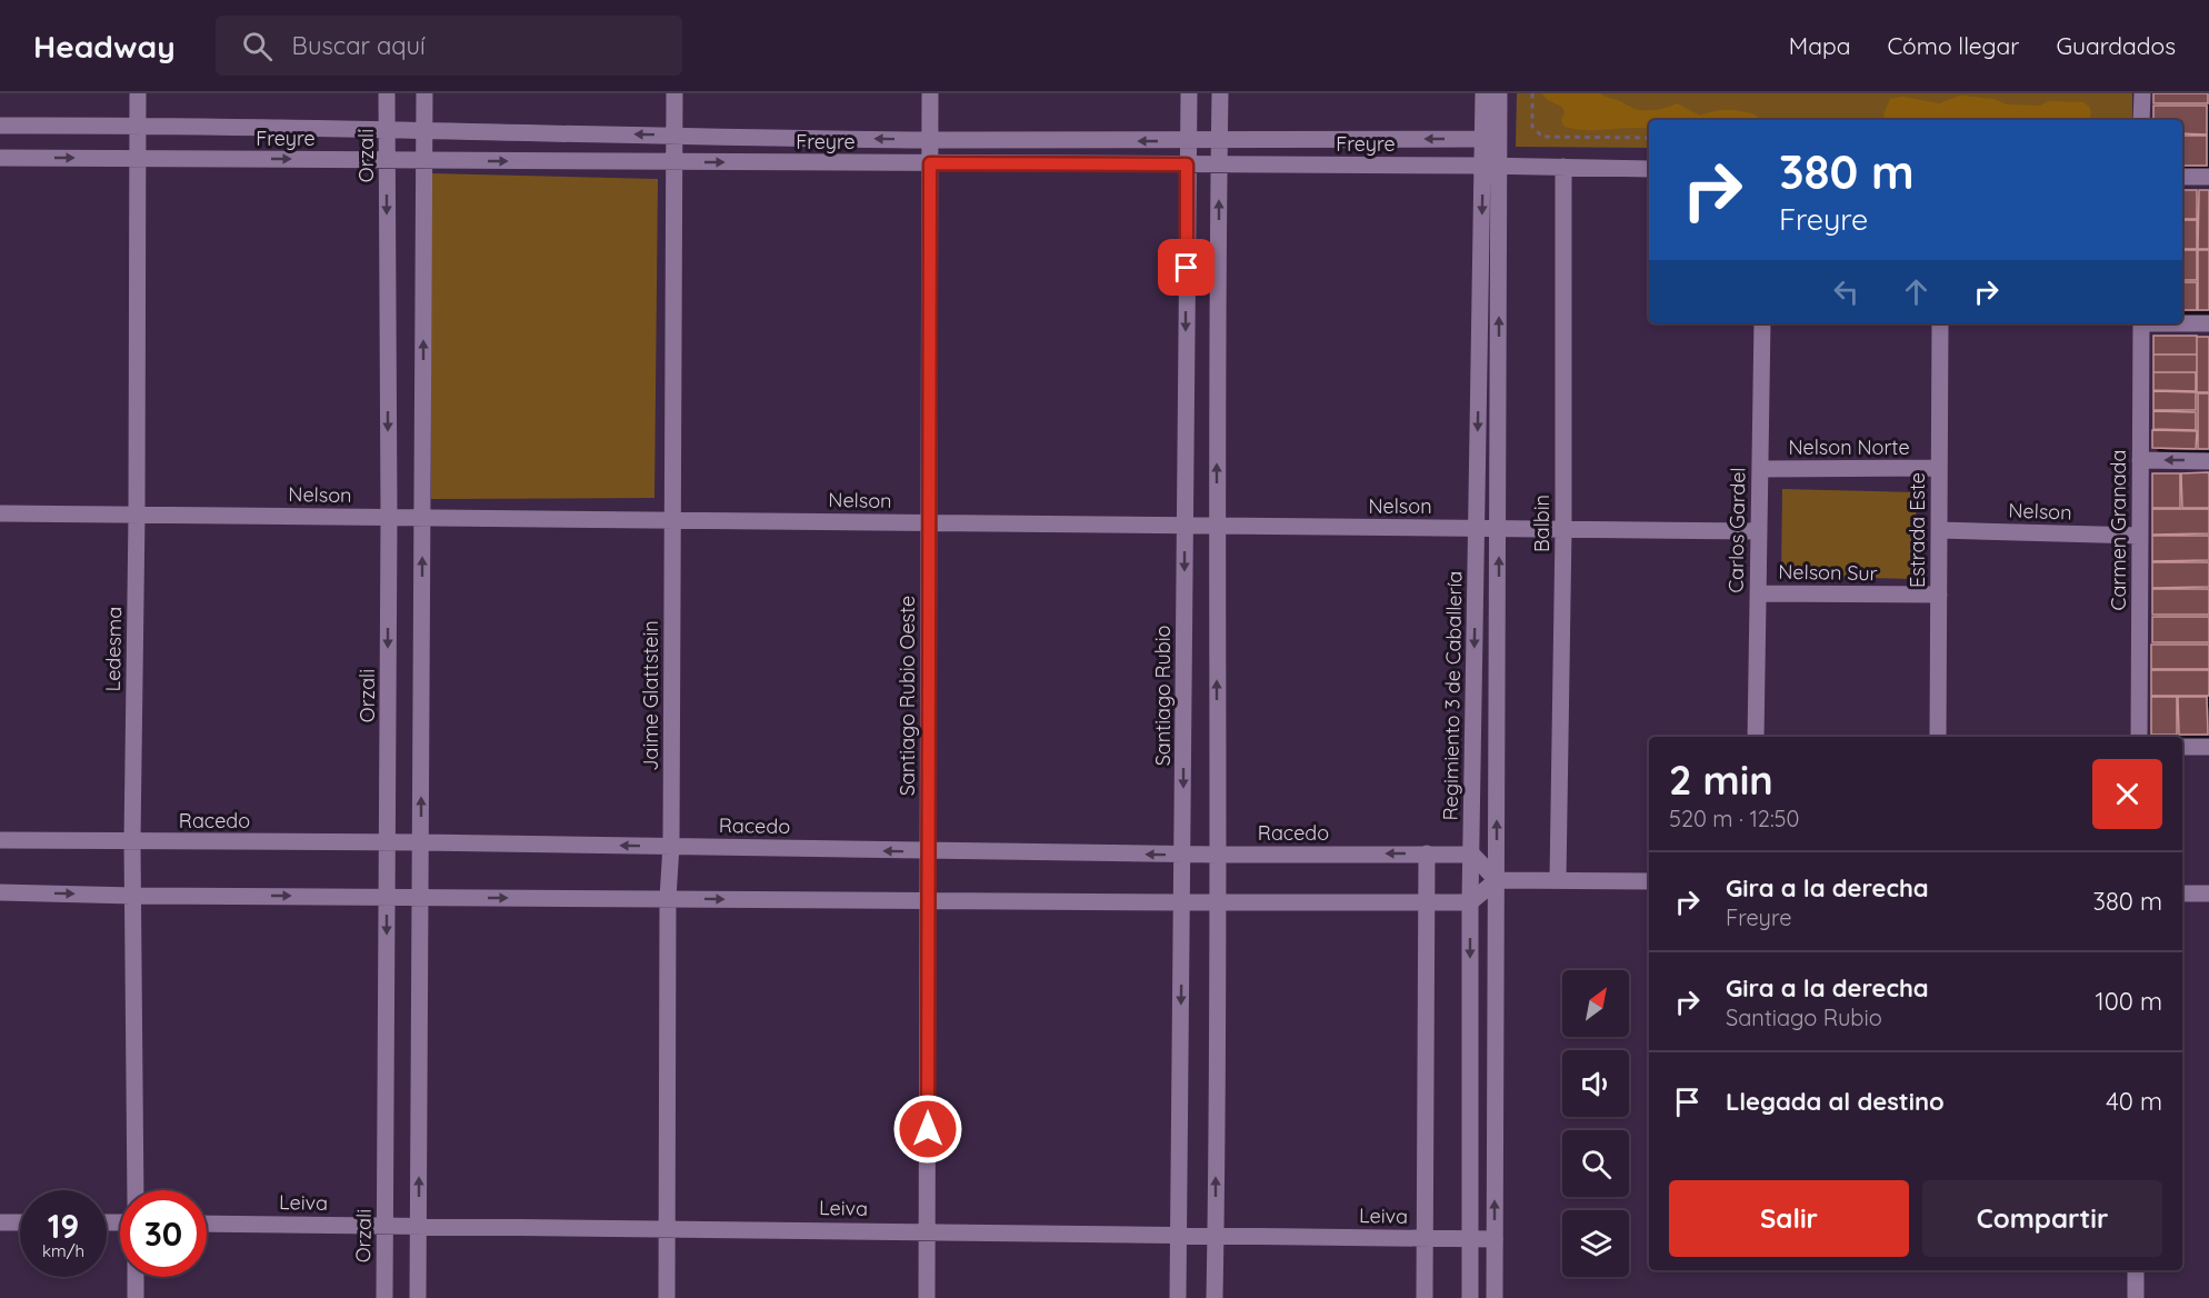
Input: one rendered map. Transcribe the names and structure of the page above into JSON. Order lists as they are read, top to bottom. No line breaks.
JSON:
{"streets":{"street":["Freyre","Orzali","Nelson Norte","Nelson","Balbin","Carlos Gardel","Estrada Este","Carmen Granada","Nelson Sur","Ledesma","Jaime Glattstein","Santiago Rubio Oeste","Santiago Rubio","Regimiento 3 de Caballería","Racedo","Leiva"]},"crossings":[["Freyre","Orzali"],["Freyre","Balbin"],["Freyre","Ledesma"],["Freyre","Jaime Glattstein"],["Freyre","Santiago Rubio Oeste"],["Freyre","Santiago Rubio"],["Freyre","Regimiento 3 de Caballería"],["Orzali","Nelson"],["Orzali","Racedo"],["Orzali","Leiva"],["Nelson Norte","Carlos Gardel"],["Nelson Norte","Estrada Este"],["Nelson","Balbin"],["Nelson","Carlos Gardel"],["Nelson","Estrada Este"],["Nelson","Carmen Granada"],["Nelson","Ledesma"],["Nelson","Jaime Glattstein"],["Nelson","Santiago Rubio Oeste"],["Nelson","Santiago Rubio"],["Nelson","Regimiento 3 de Caballería"],["Carlos Gardel","Nelson Sur"],["Estrada Este","Nelson Sur"],["Ledesma","Racedo"],["Jaime Glattstein","Racedo"],["Jaime Glattstein","Leiva"],["Santiago Rubio Oeste","Racedo"],["Santiago Rubio Oeste","Leiva"],["Santiago Rubio","Racedo"],["Santiago Rubio","Leiva"],["Regimiento 3 de Caballería","Racedo"],["Regimiento 3 de Caballería","Leiva"]],"north":"top right","page":{"header":"Headway","search":"Buscar aquí","nav":["Mapa","Cómo llegar","Guardados"],"turn":["380 m","Freyre"],"heading":["2 min","520 m · 12:50"],"list":[{"name":"Gira a la derecha","note":"Freyre","value":"380 m"},{"name":"Gira a la derecha","note":"Santiago Rubio","value":"100 m"},{"name":"Llegada al destino","value":"40 m"}],"buttons":["Salir","Compartir"],"speed":"19 km/h","limit":"30"}}
